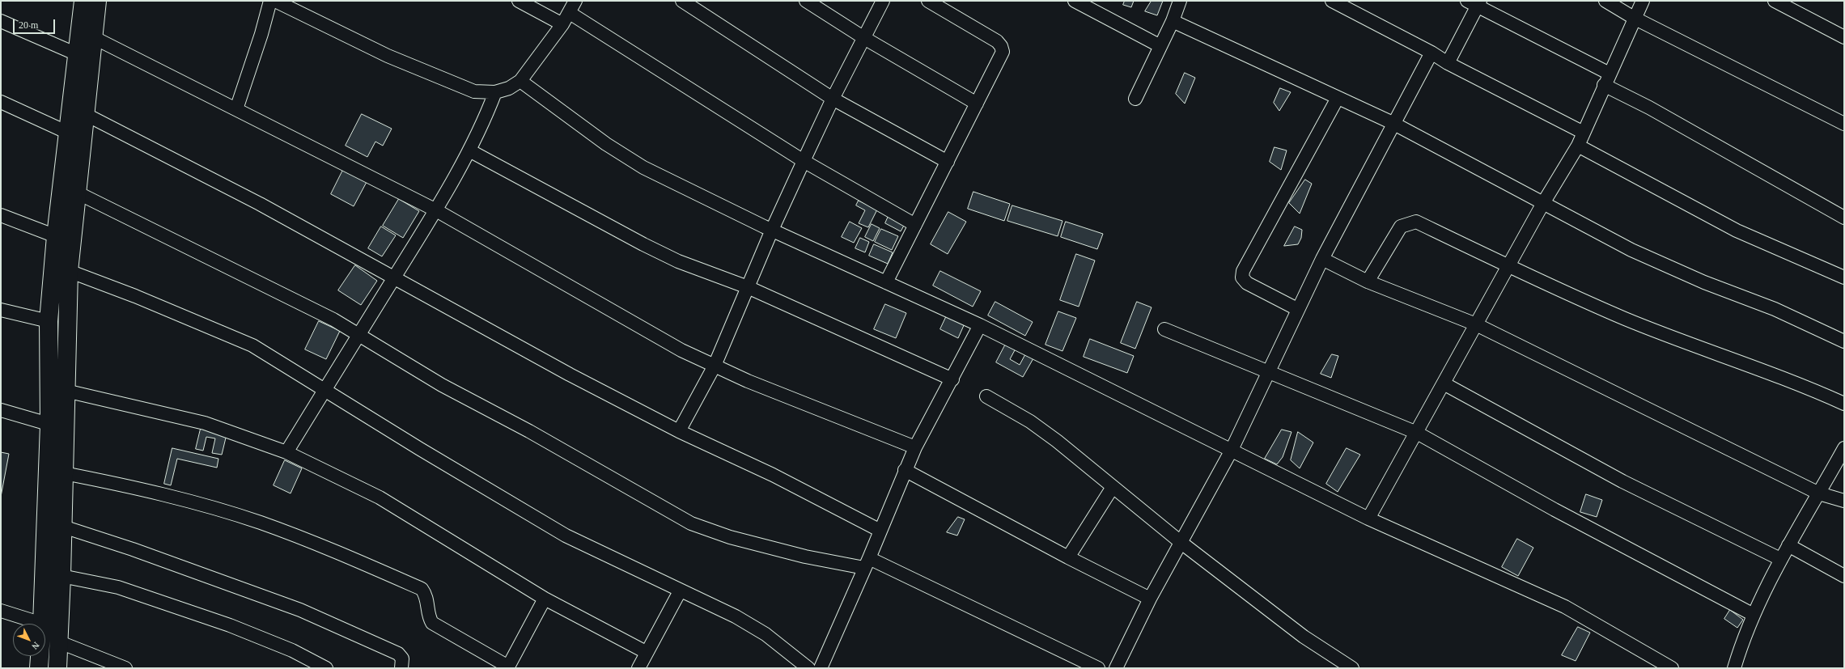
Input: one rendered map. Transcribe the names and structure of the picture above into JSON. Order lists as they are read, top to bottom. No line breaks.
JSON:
{"scale_bar":"20 m","north":"bottom right"}
